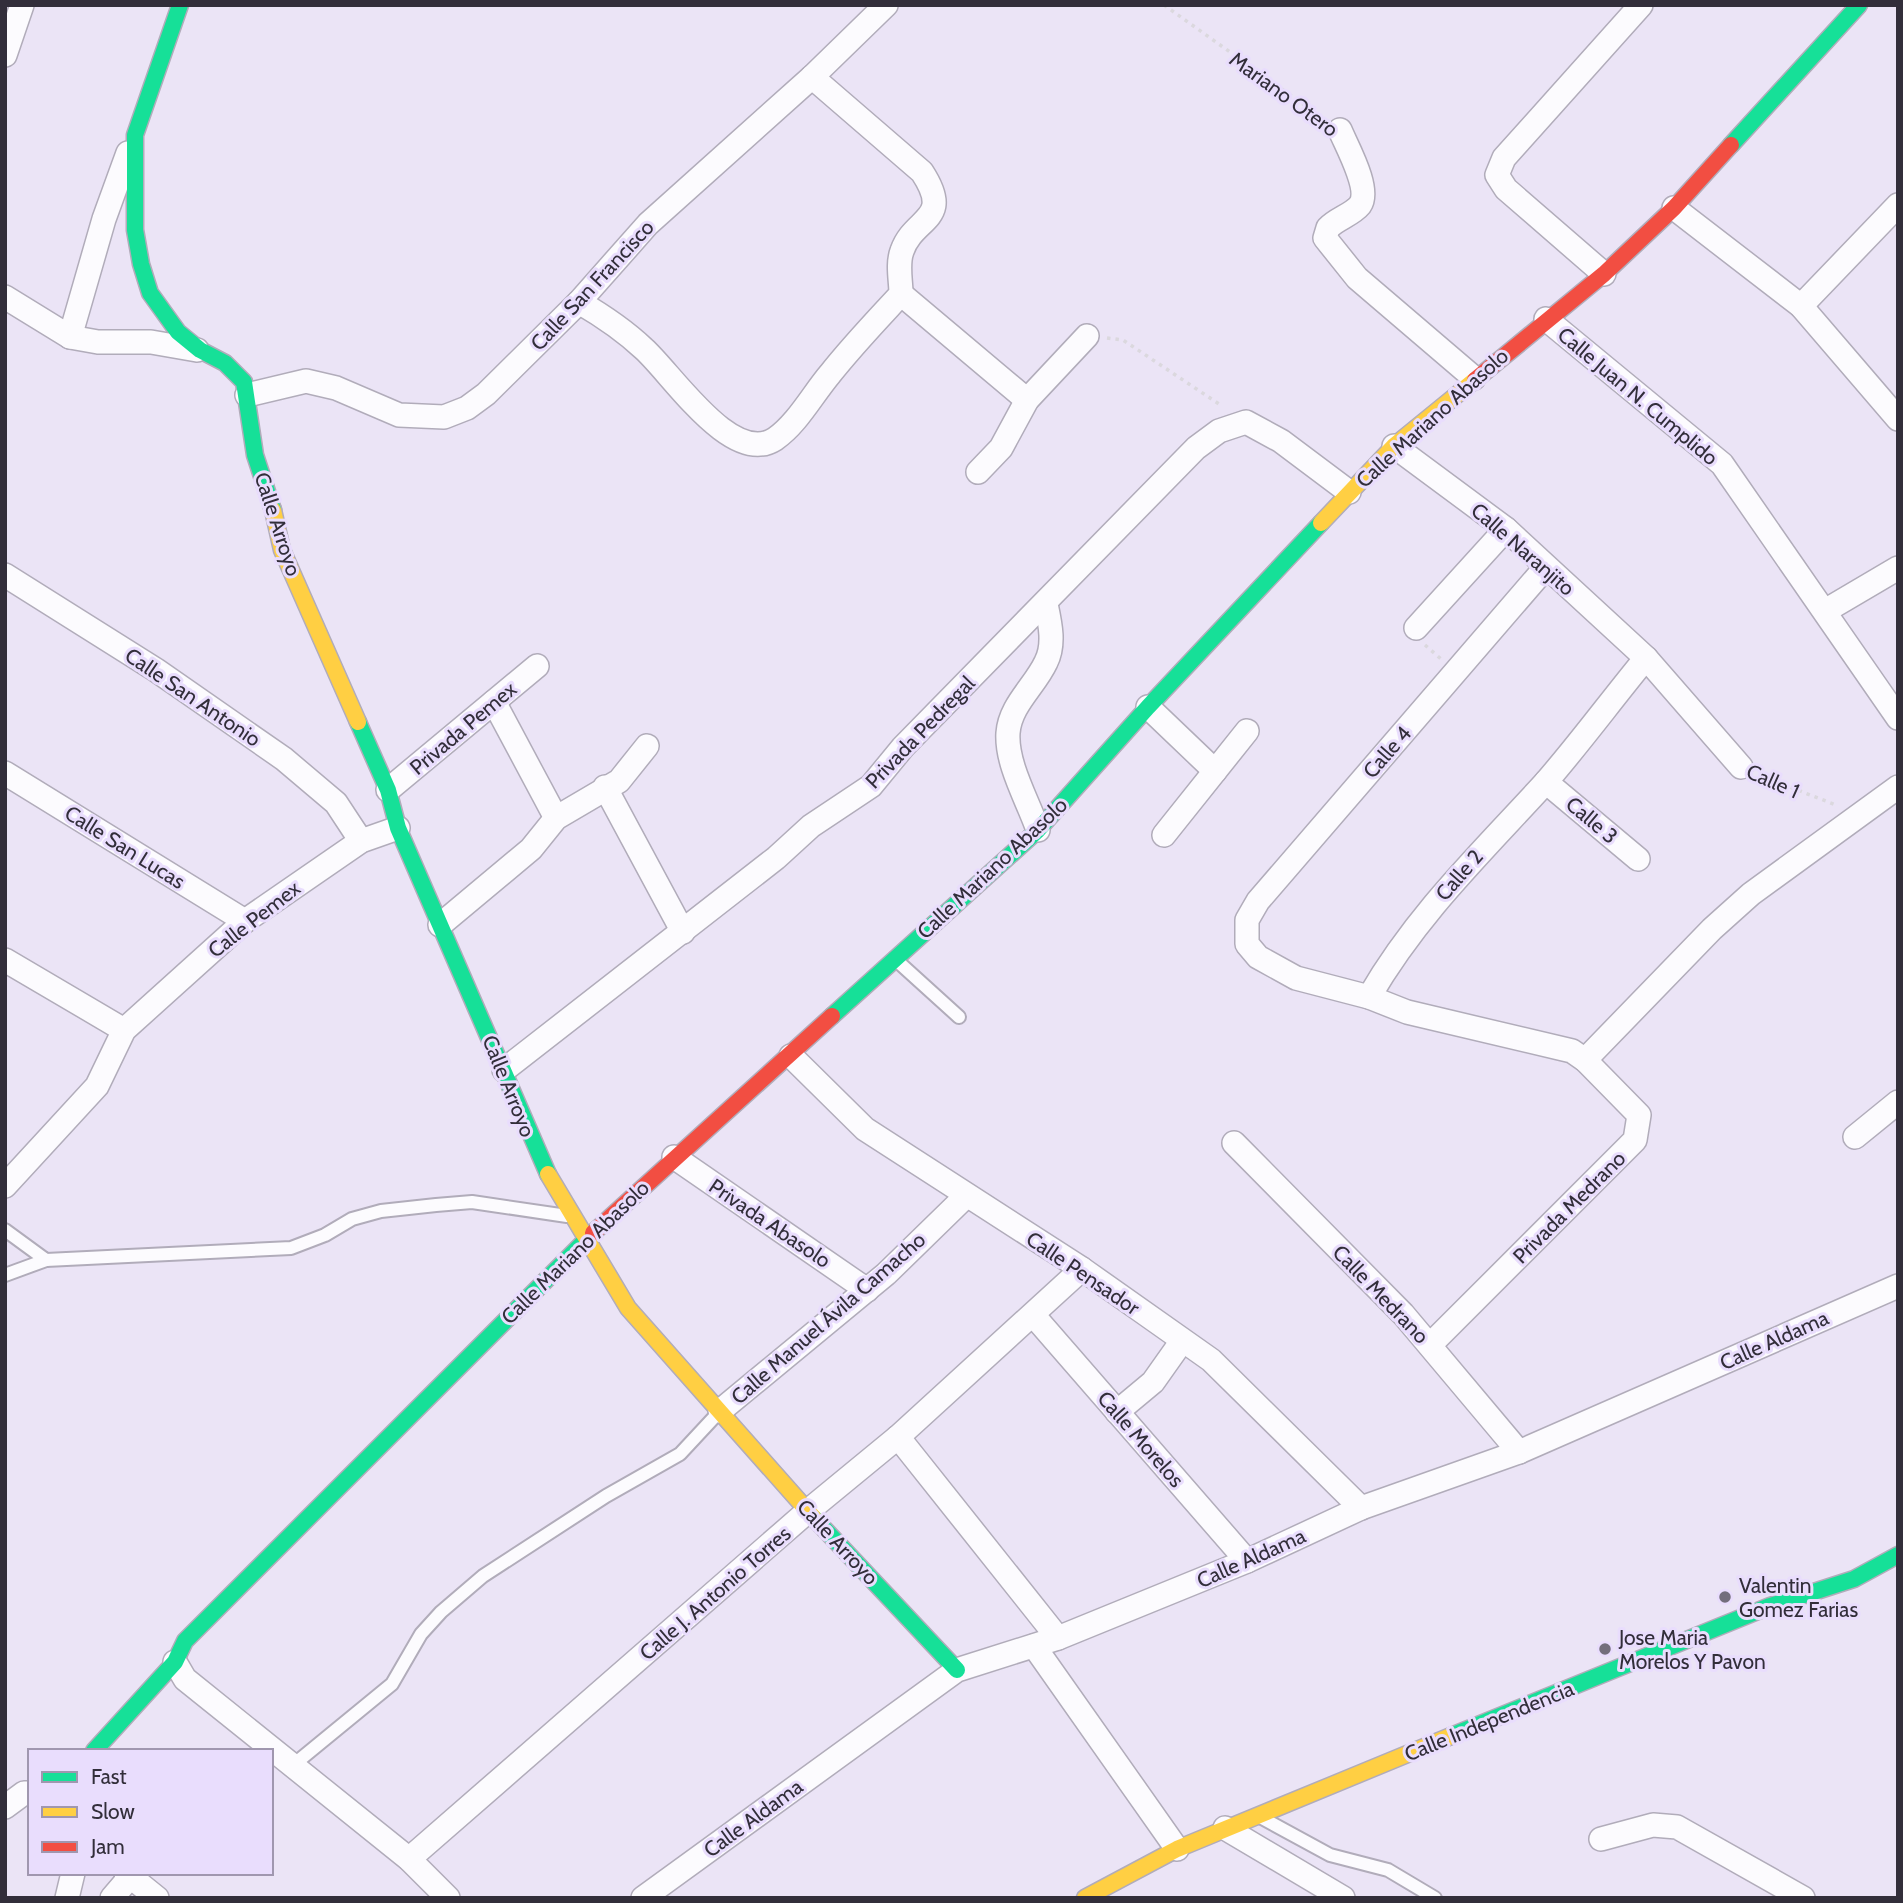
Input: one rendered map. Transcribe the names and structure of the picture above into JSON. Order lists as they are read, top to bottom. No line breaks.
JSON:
{"streets":{"street":["Mariano Otero","Calle San Francisco","Calle Juan N. Cumplido","Calle Mariano Abasolo","Calle Arroyo","Calle Naranjito","Calle San Antonio","Privada Pemex","Privada Pedregal","Calle 4","Calle 1","Calle 3","Calle San Lucas","Calle 2","Calle Pemex","Privada Medrano","Privada Abasolo","Calle Pensador","Calle Medrano","Calle Manuel Ávila Camacho","Calle Aldama","Calle Morelos","Calle J. Antonio Torres","Calle Independencia"]},"crossings":[["Mariano Otero","Calle Mariano Abasolo"],["Calle San Francisco","Calle Arroyo"],["Calle Juan N. Cumplido","Calle Mariano Abasolo"],["Calle Mariano Abasolo","Calle Arroyo"],["Calle Mariano Abasolo","Calle Naranjito"],["Calle Mariano Abasolo","Privada Abasolo"],["Calle Mariano Abasolo","Calle Pensador"],["Calle Arroyo","Privada Pemex"],["Calle Arroyo","Privada Pedregal"],["Calle Arroyo","Calle Pemex"],["Calle Arroyo","Calle Manuel Ávila Camacho"],["Calle Arroyo","Calle Aldama"],["Calle Arroyo","Calle J. Antonio Torres"],["Calle Naranjito","Calle 4"],["Calle Naranjito","Calle 1"],["Calle Naranjito","Calle 2"],["Calle San Antonio","Calle Pemex"],["Calle 4","Calle 2"],["Calle 1","Calle 2"],["Calle 3","Calle 2"],["Calle San Lucas","Calle Pemex"],["Privada Medrano","Calle Medrano"],["Privada Abasolo","Calle Manuel Ávila Camacho"],["Calle Pensador","Calle Manuel Ávila Camacho"],["Calle Pensador","Calle Aldama"],["Calle Pensador","Calle J. Antonio Torres"],["Calle Medrano","Calle Aldama"],["Calle Aldama","Calle Morelos"],["Calle Morelos","Calle J. Antonio Torres"]],"places":["Valentin Gomez Farias","Jose Maria Morelos Y Pavon"],"legend":["Fast","Slow","Jam"]}
